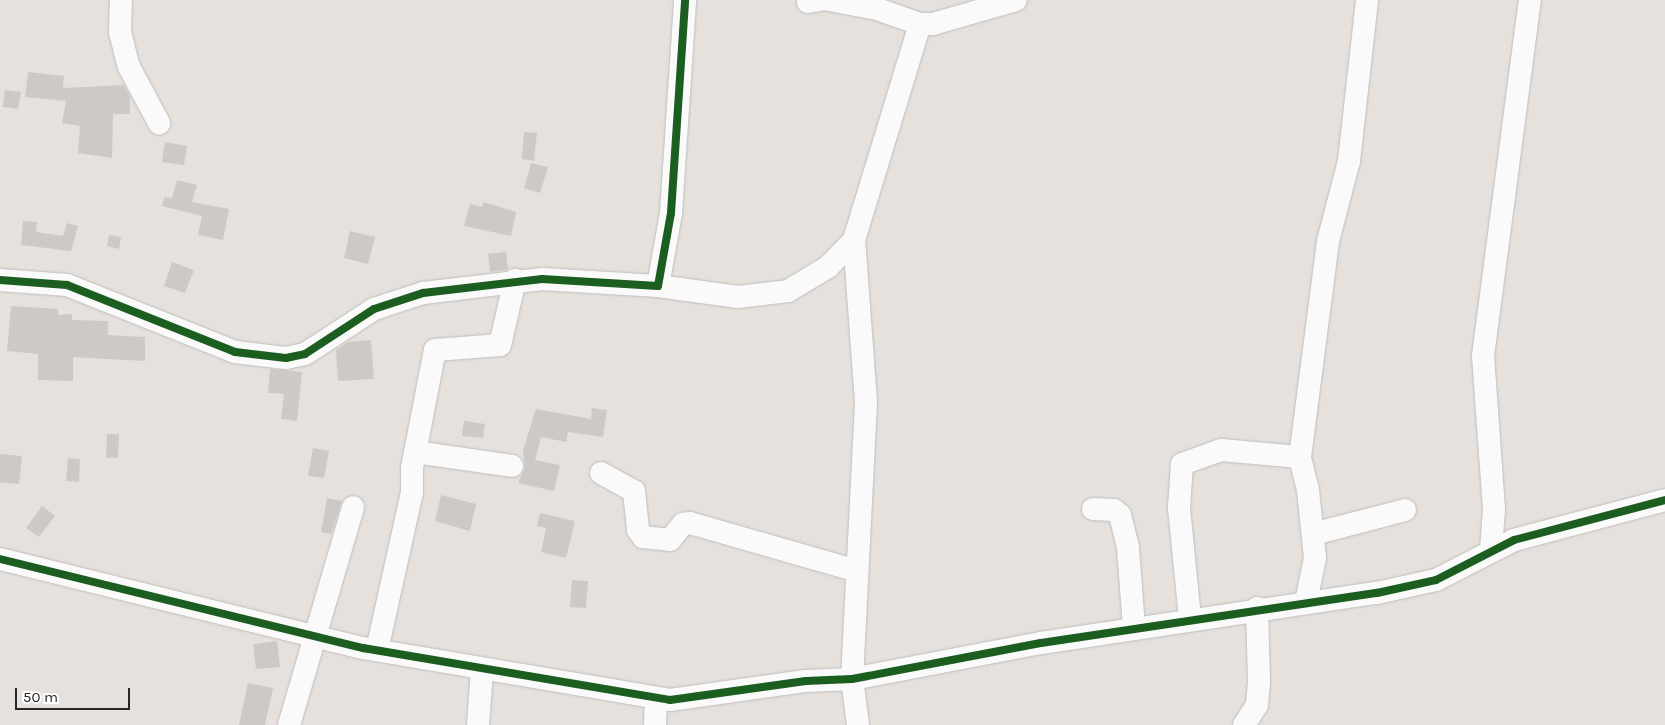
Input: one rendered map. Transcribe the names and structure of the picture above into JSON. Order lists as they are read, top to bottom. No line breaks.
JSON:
{"scale_bar":"50 m"}
